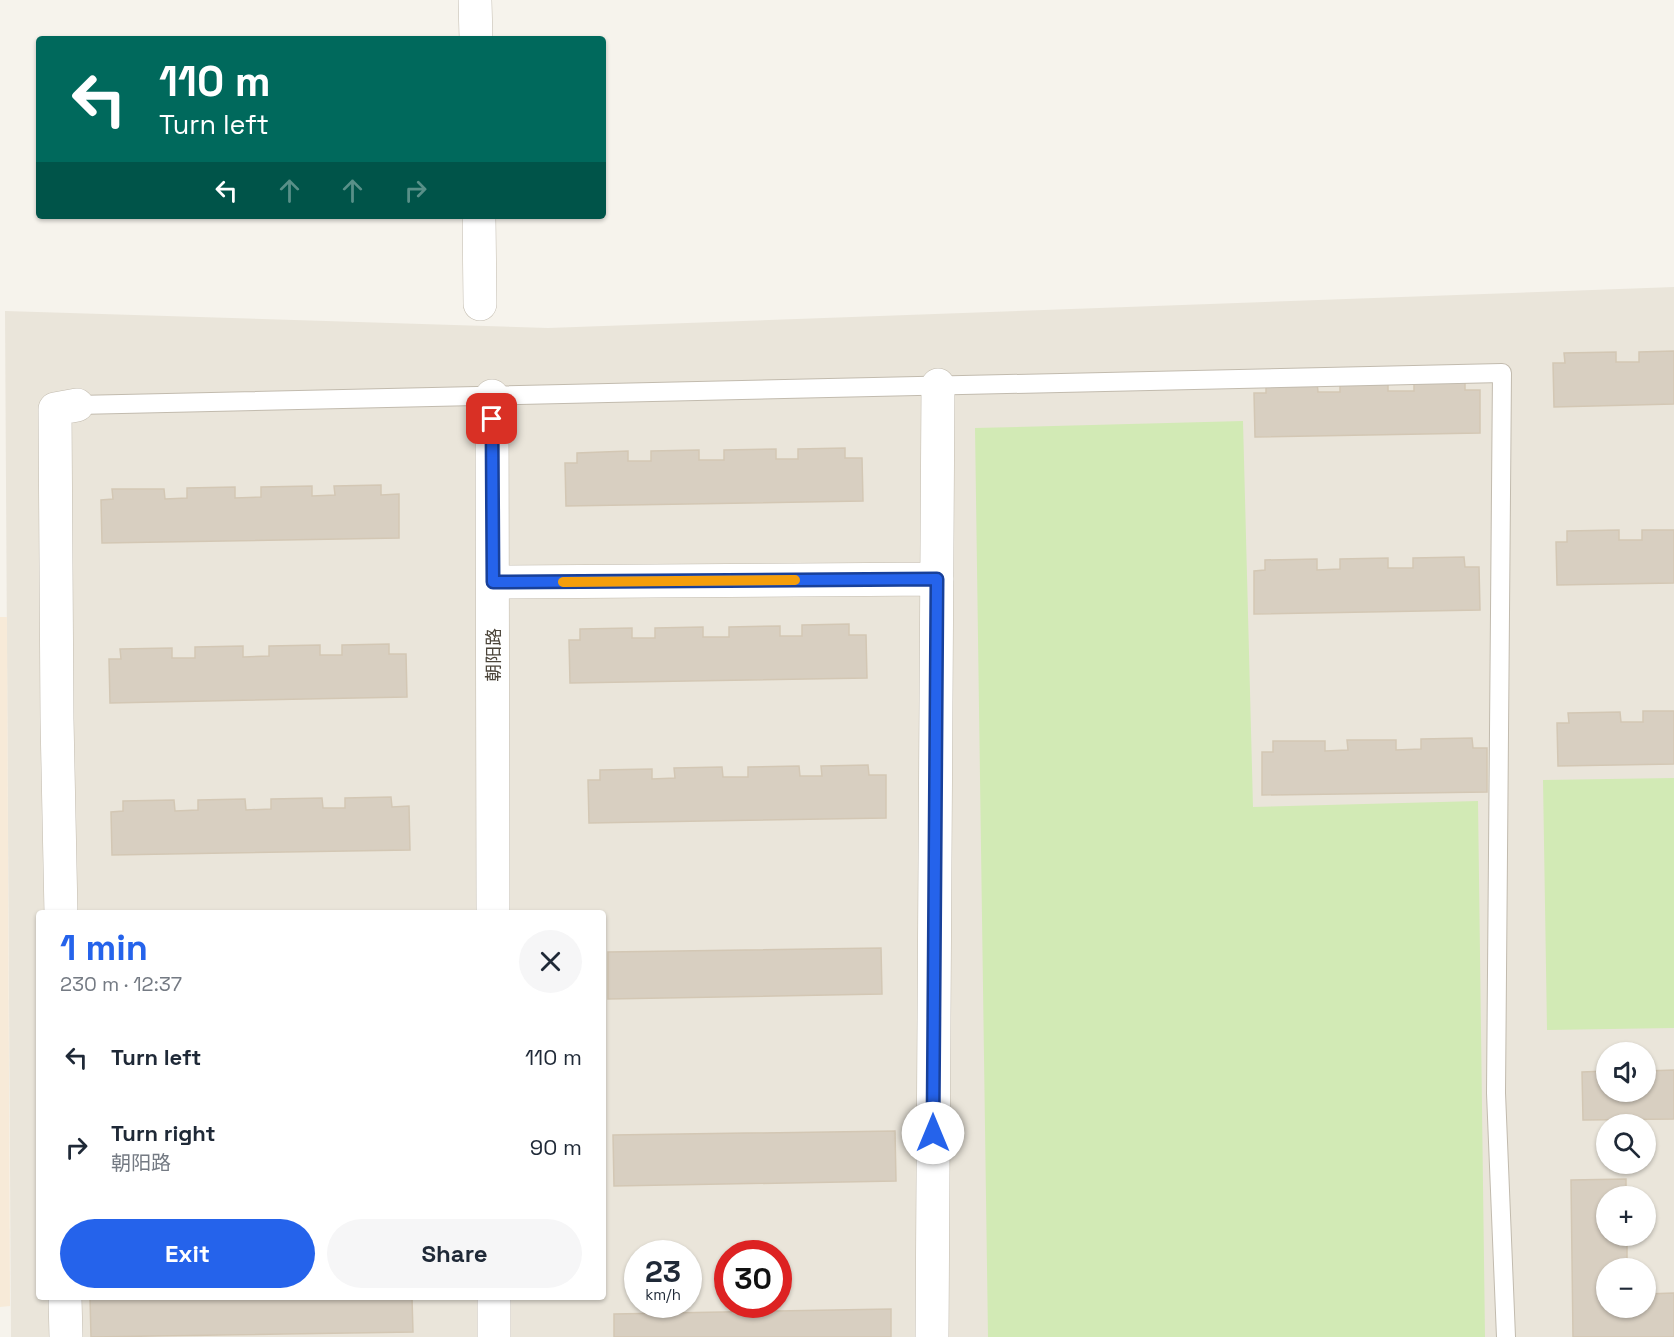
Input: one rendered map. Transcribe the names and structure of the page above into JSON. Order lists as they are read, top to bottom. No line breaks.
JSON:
{"streets":{"street":["朝阳路"]},"page":{"turn":["110 m","Turn left"],"heading":["1 min","230 m · 12:37"],"list":[{"name":"Turn left","value":"110 m"},{"name":"Turn right","note":"朝阳路","value":"90 m"}],"map_buttons":["+","−"],"buttons":["Exit","Share"],"speed":"23 km/h","limit":"30"}}
